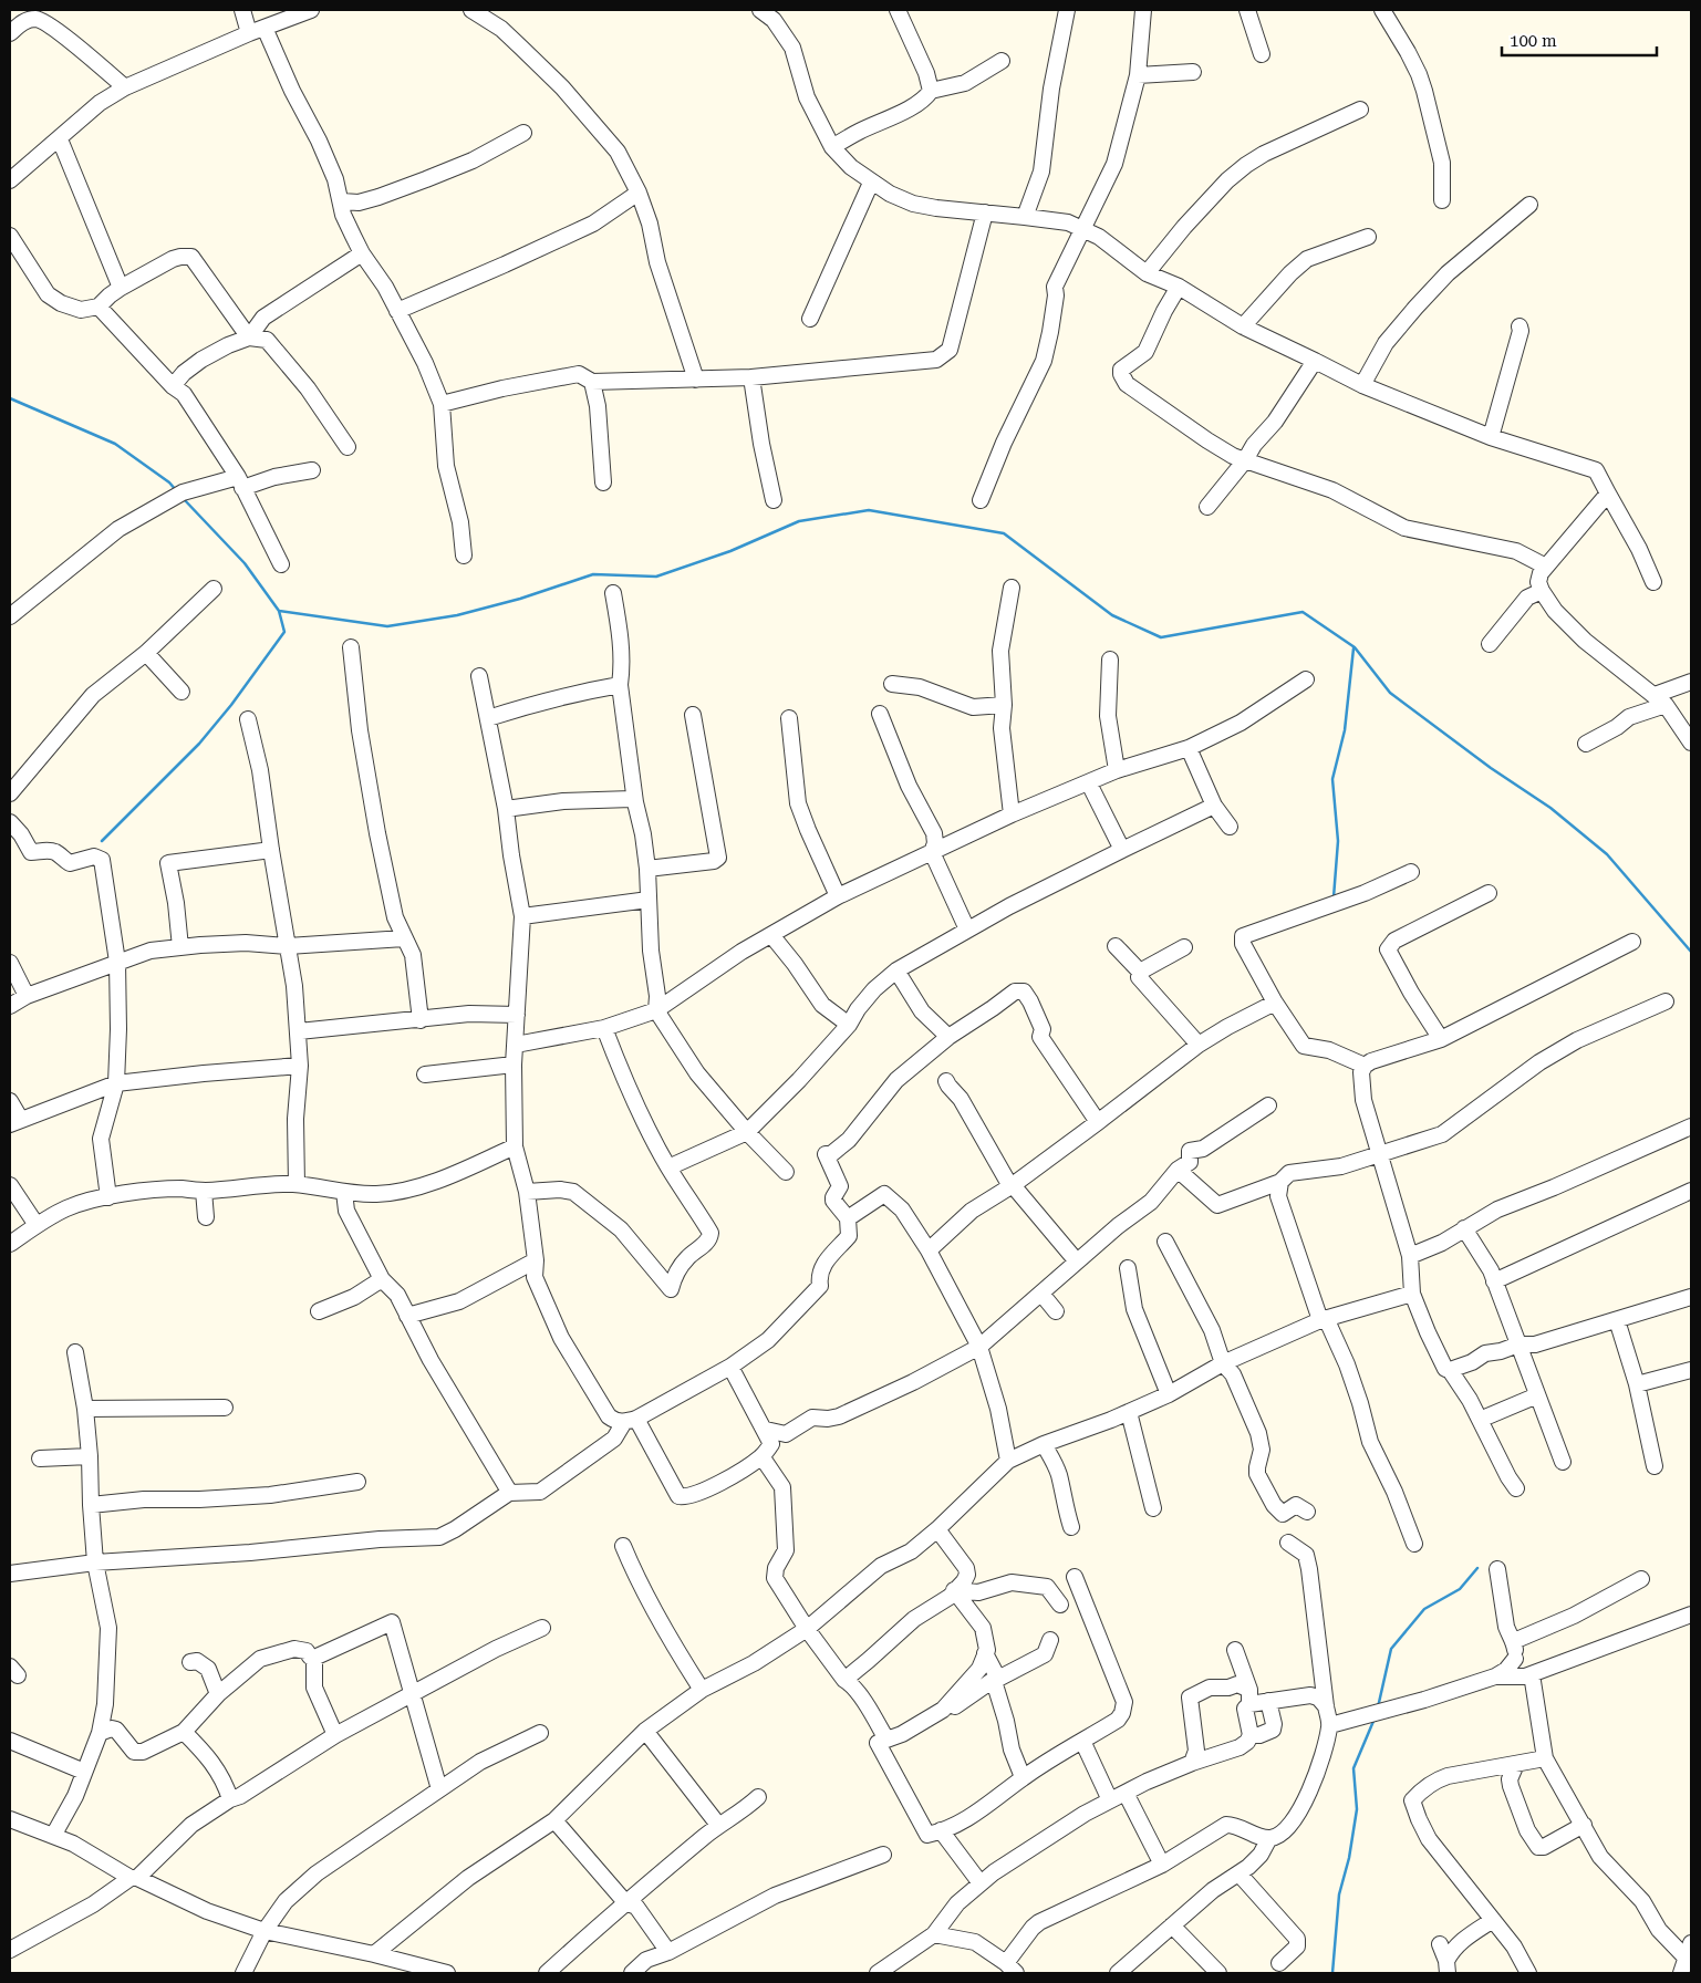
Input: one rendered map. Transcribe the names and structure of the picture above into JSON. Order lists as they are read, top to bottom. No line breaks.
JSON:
{"scale_bar":"100 m"}
